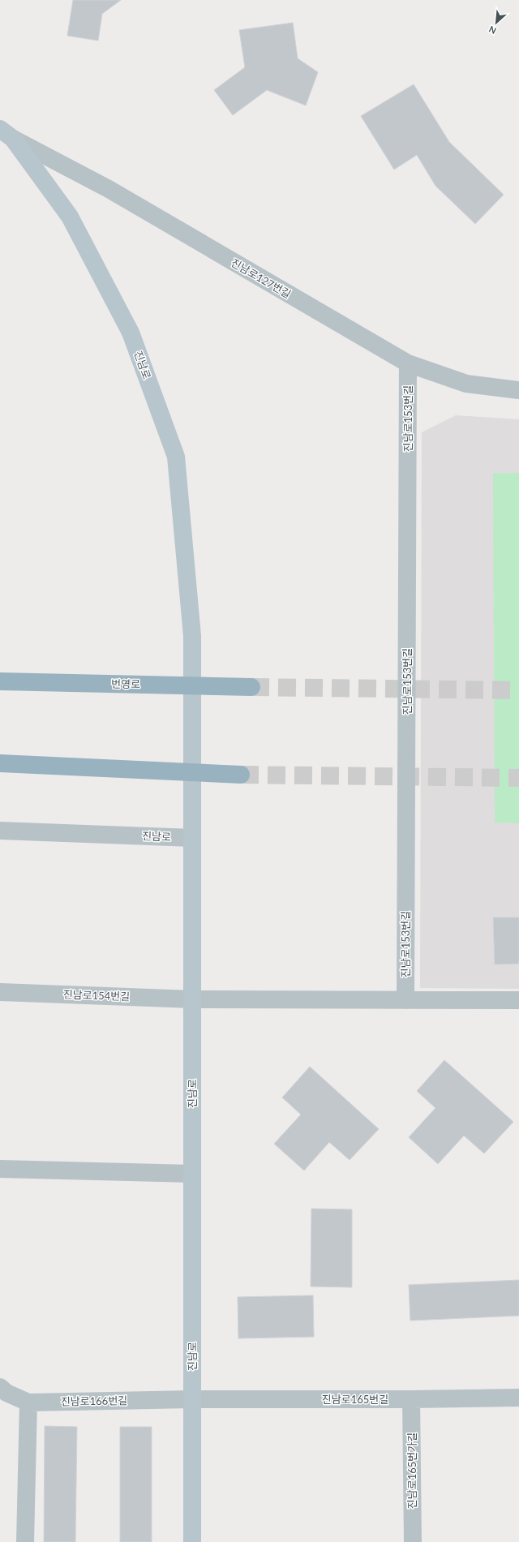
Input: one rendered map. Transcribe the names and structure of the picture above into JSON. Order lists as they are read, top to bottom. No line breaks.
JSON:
{"streets":{"highway":["번영로"],"main road":["진남로"],"street":["진남로127번길","진남로153번길","진남로154번길","진남로165번길","진남로166번길","진남로165번가길"]},"crossings":[["진남로127번길","진남로"],["진남로127번길","진남로153번길"],["진남로","진남로154번길"],["진남로","진남로165번길"],["진남로","진남로166번길"],["진남로165번길","진남로166번길"],["진남로165번길","진남로165번가길"]],"north":"bottom left"}
